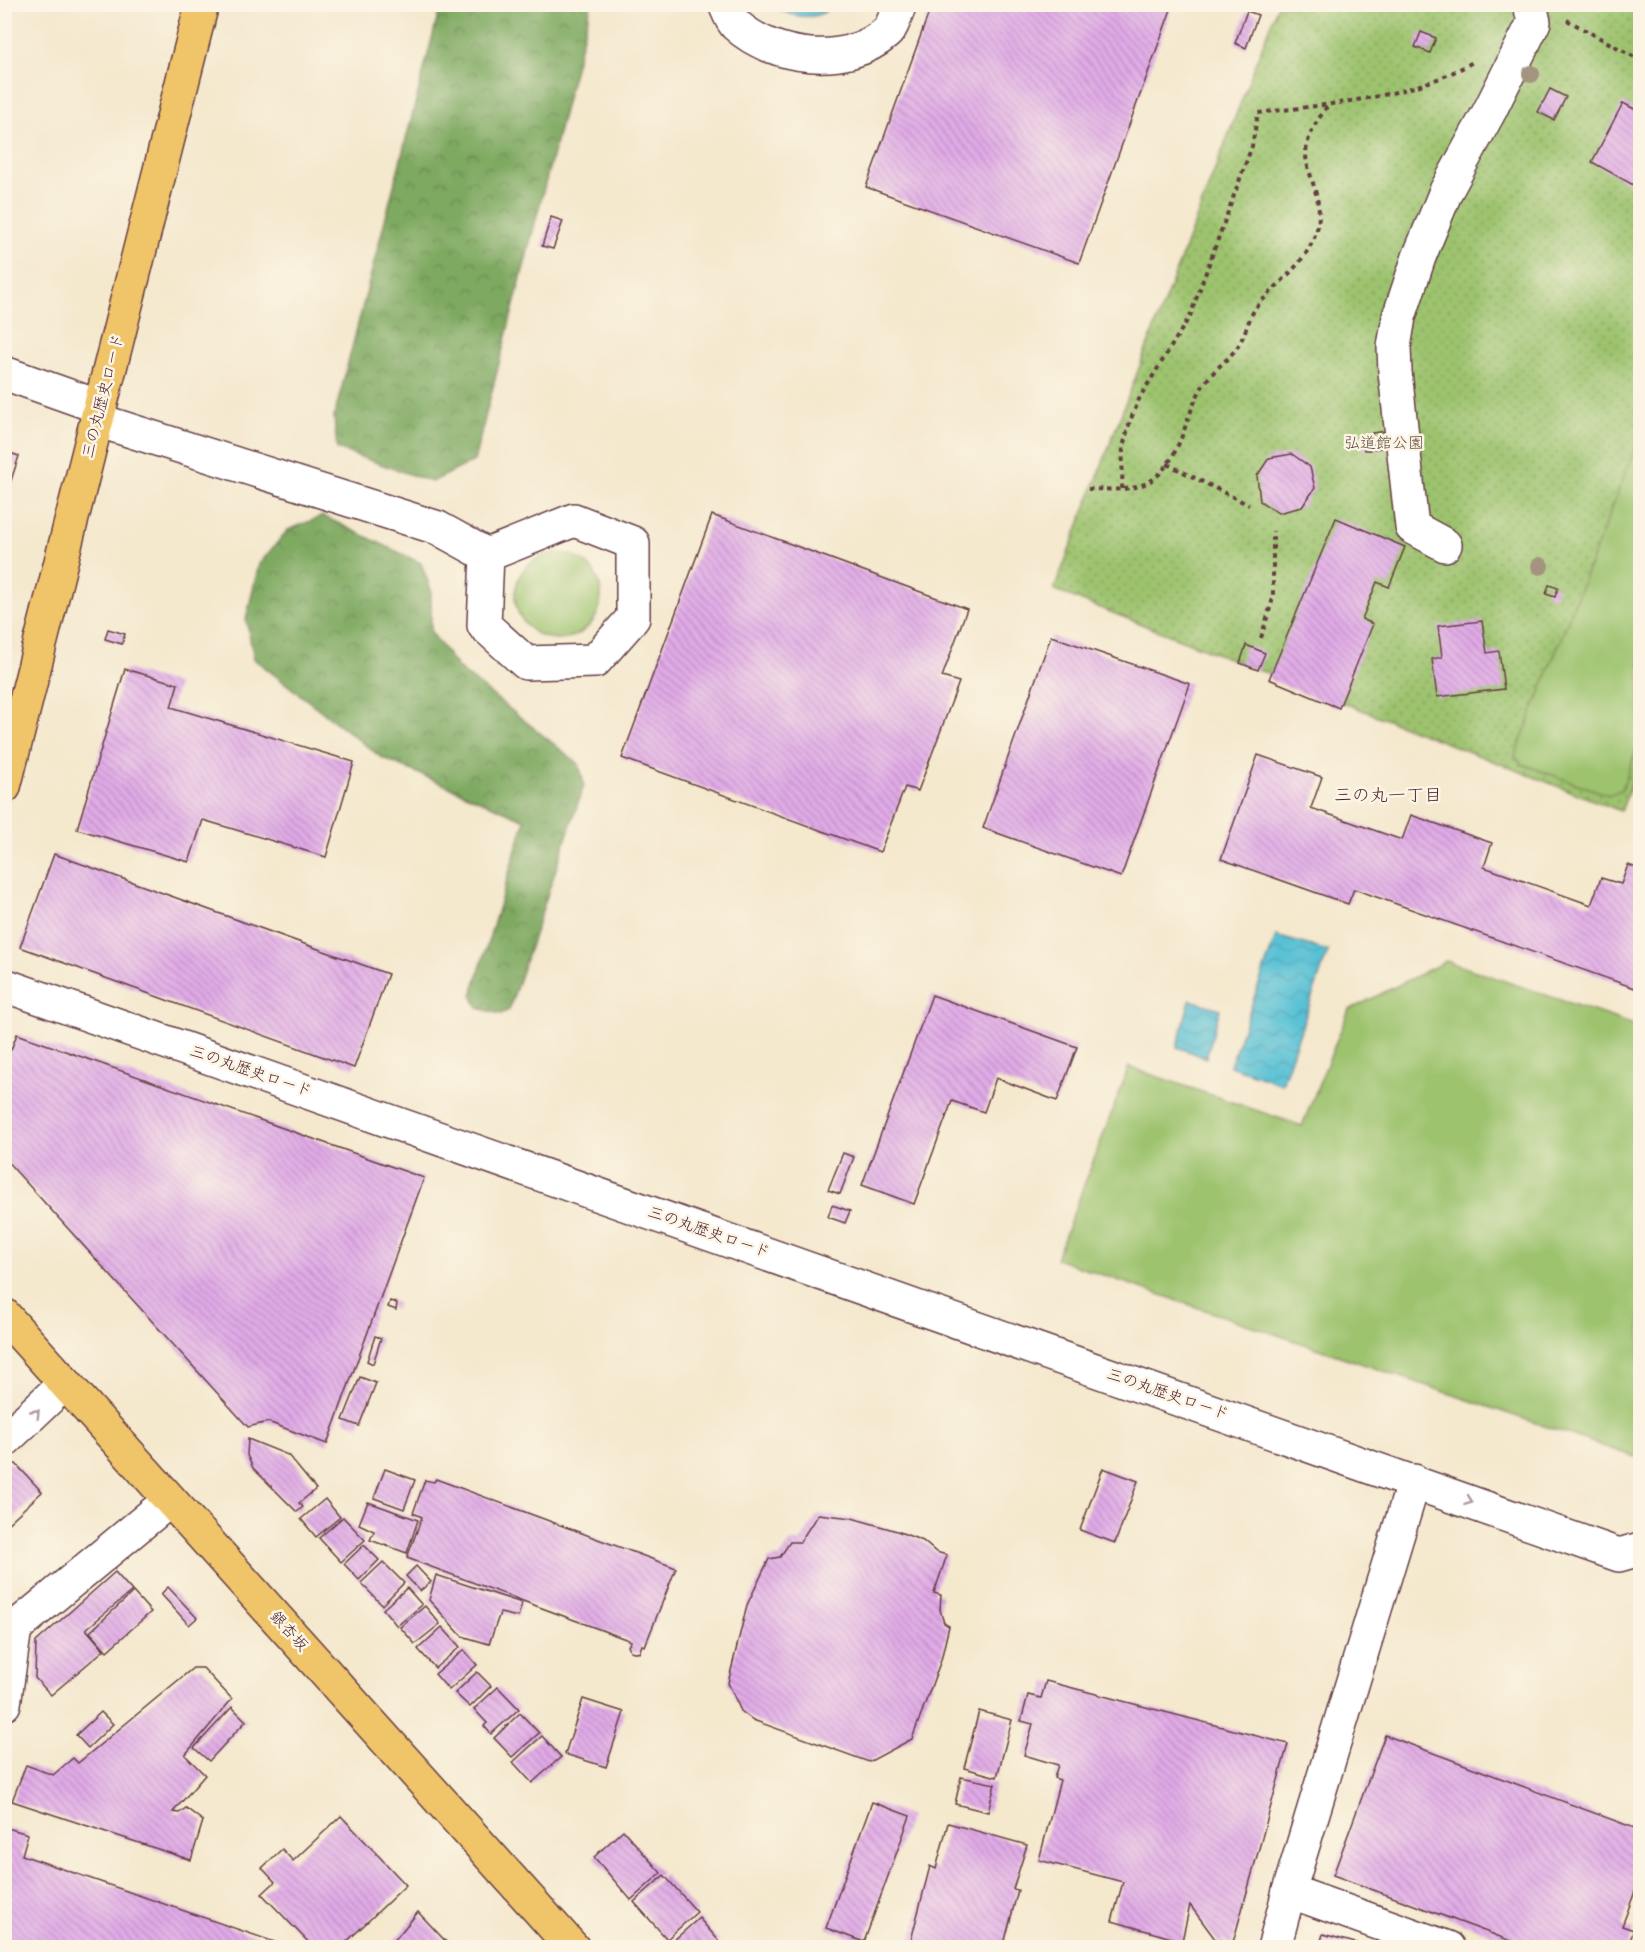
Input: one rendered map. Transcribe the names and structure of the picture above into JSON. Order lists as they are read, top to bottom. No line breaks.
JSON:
{"streets":{"highway":["三の丸歴史ロード","銀杏坂"]},"districts":["三の丸一丁目"],"parks":["弘道館公園"]}
